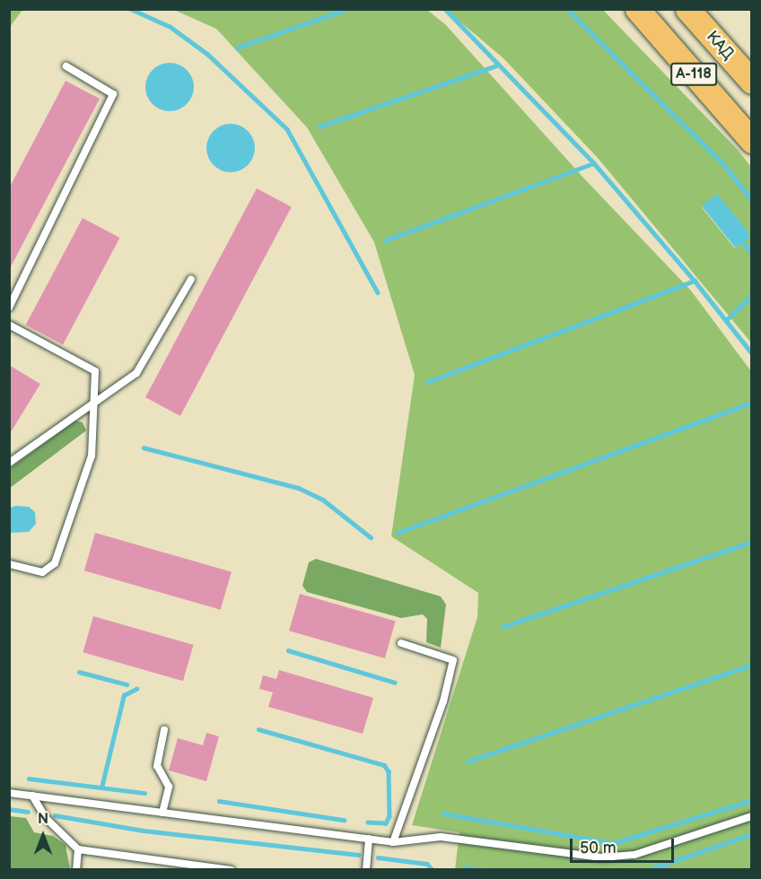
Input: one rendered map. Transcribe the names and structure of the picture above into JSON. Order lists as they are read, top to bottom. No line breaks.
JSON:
{"streets":{"highway":["КАД","А-118"]},"scale_bar":"50 m","north":"top"}
